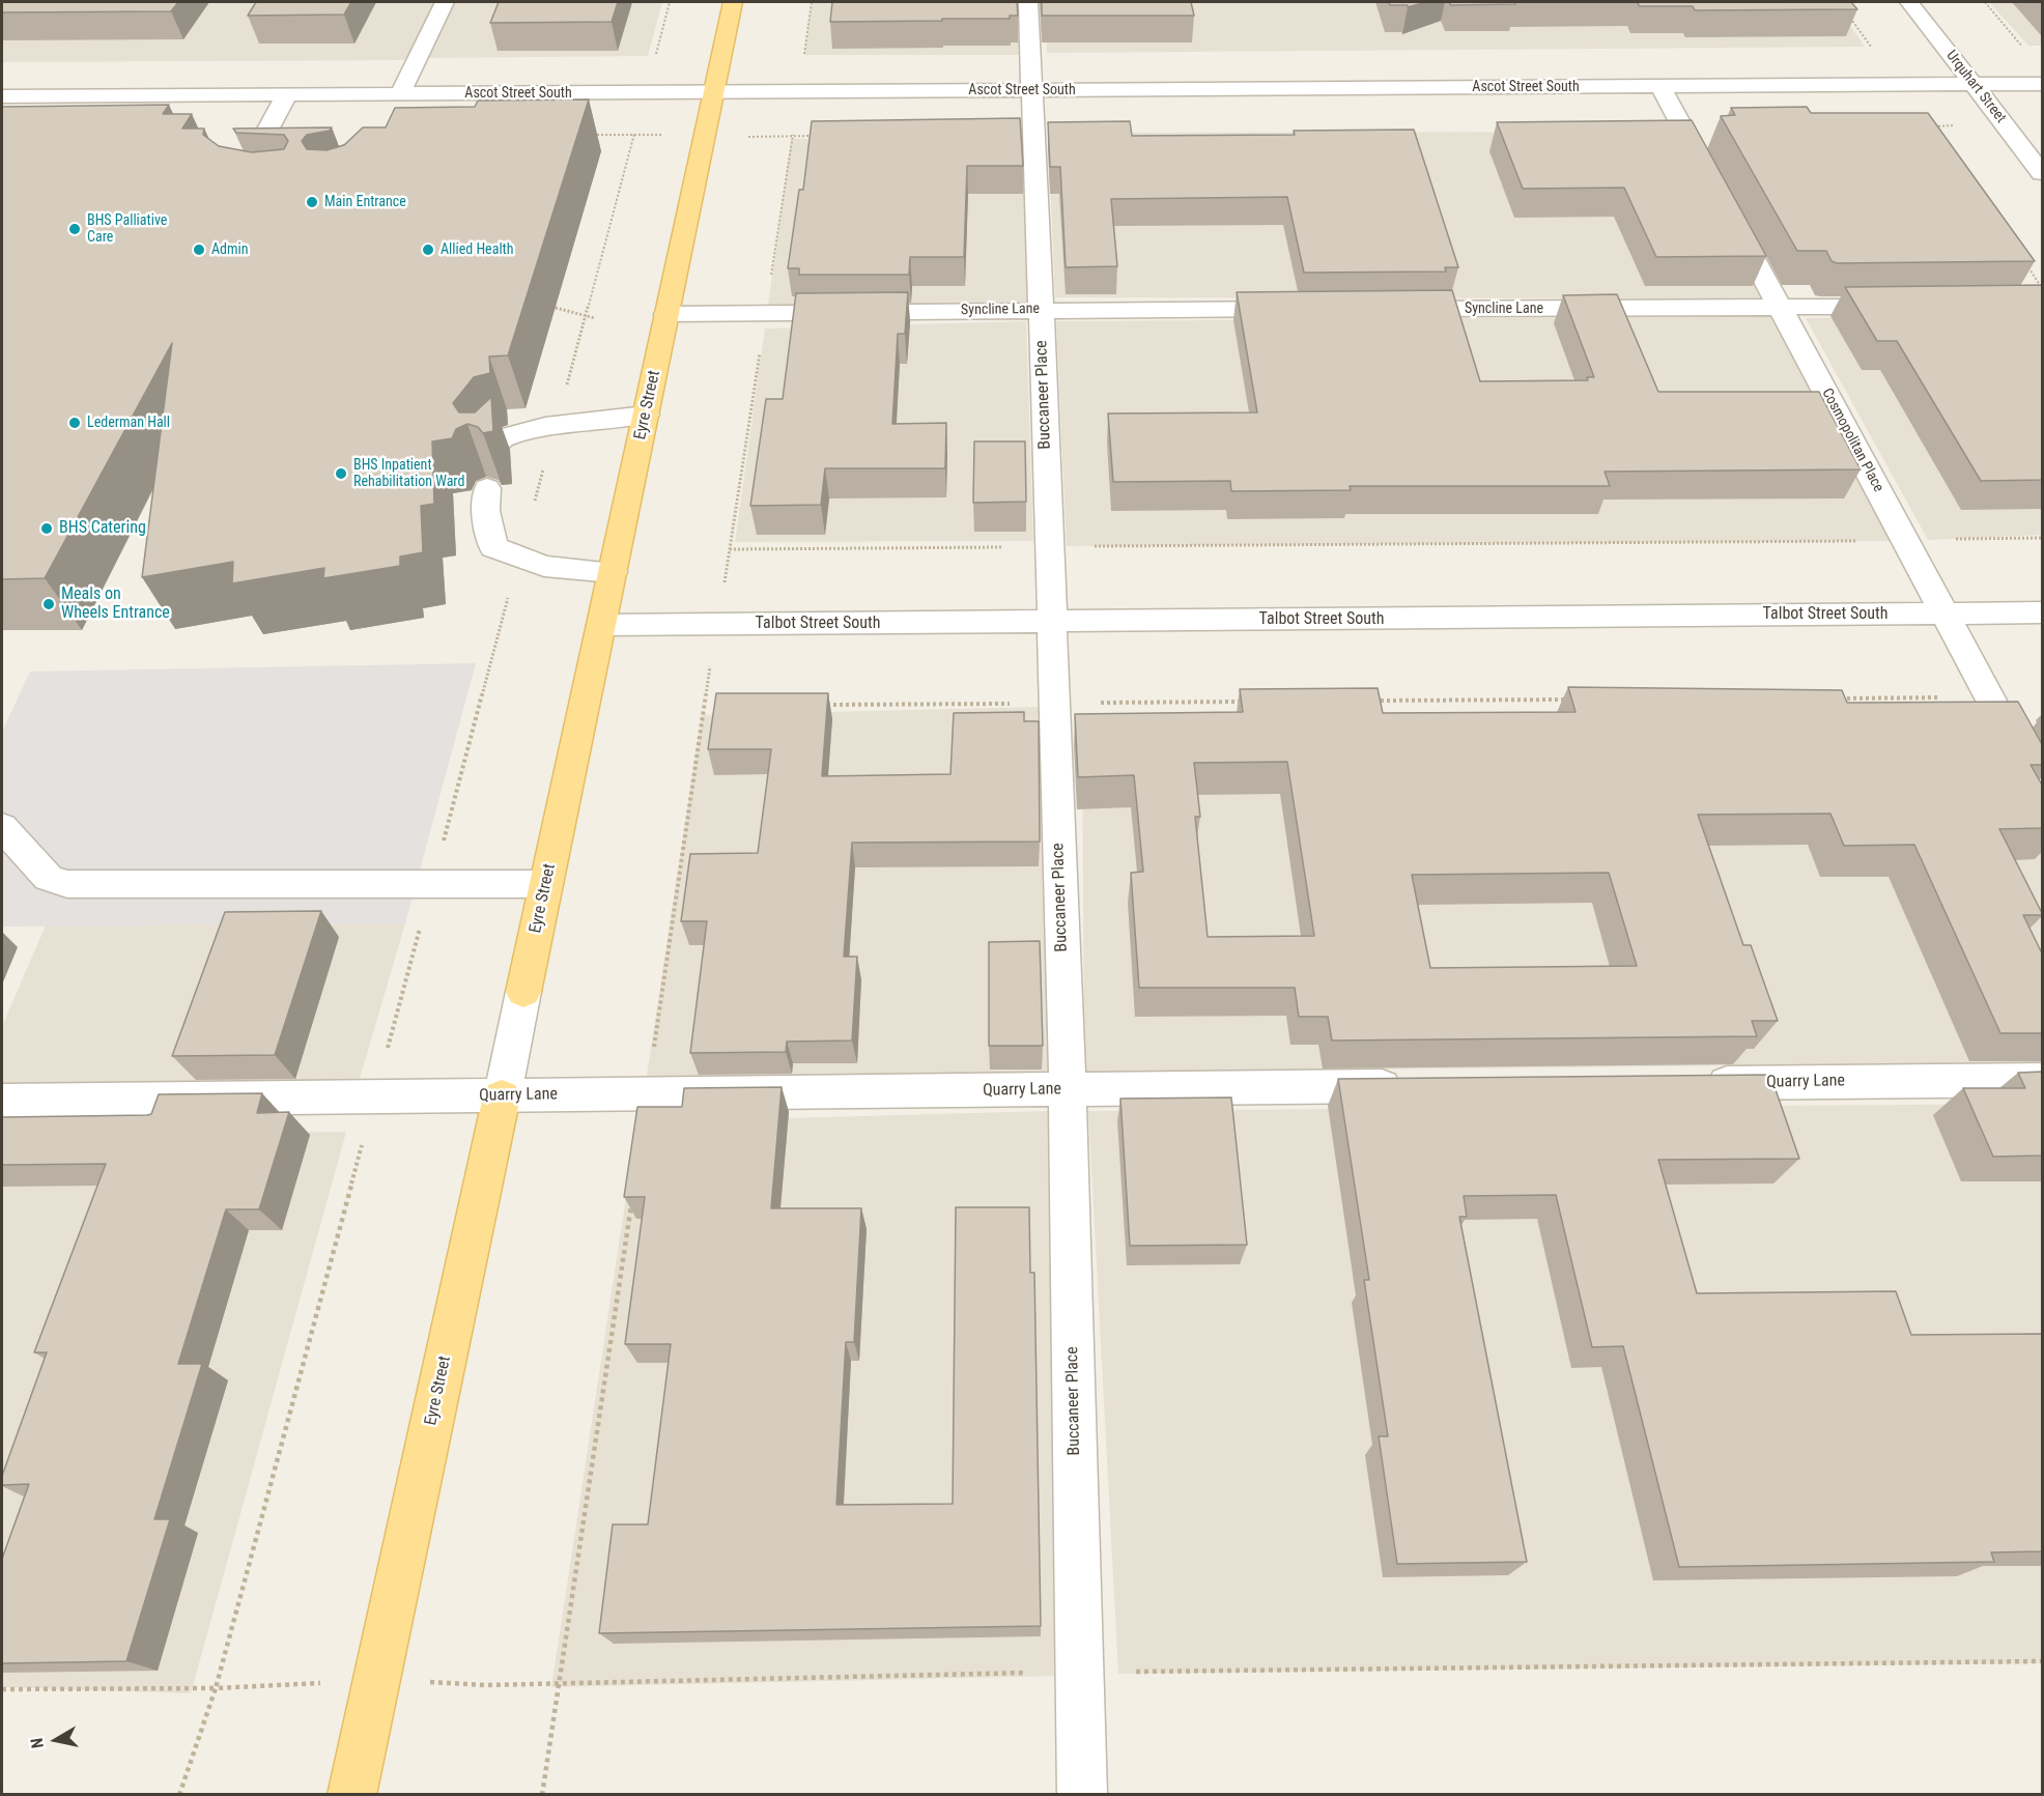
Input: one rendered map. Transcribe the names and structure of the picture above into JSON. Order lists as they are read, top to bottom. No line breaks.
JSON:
{"streets":{"main road":["Eyre Street"],"street":["Ascot Street South","Urquhart Street","Syncline Lane","Buccaneer Place","Cosmopolitan Place","Talbot Street South","Quarry Lane"]},"crossings":[["Ascot Street South","Urquhart Street"],["Ascot Street South","Buccaneer Place"],["Ascot Street South","Eyre Street"],["Syncline Lane","Buccaneer Place"],["Syncline Lane","Eyre Street"],["Syncline Lane","Cosmopolitan Place"],["Buccaneer Place","Talbot Street South"],["Buccaneer Place","Quarry Lane"],["Eyre Street","Talbot Street South"],["Eyre Street","Quarry Lane"],["Cosmopolitan Place","Talbot Street South"]],"places":["Main Entrance","BHS Palliative Care","Admin","Allied Health","Lederman Hall","BHS Inpatient Rehabilitation Ward","BHS Catering","Meals on Wheels Entrance"],"north":"left"}
